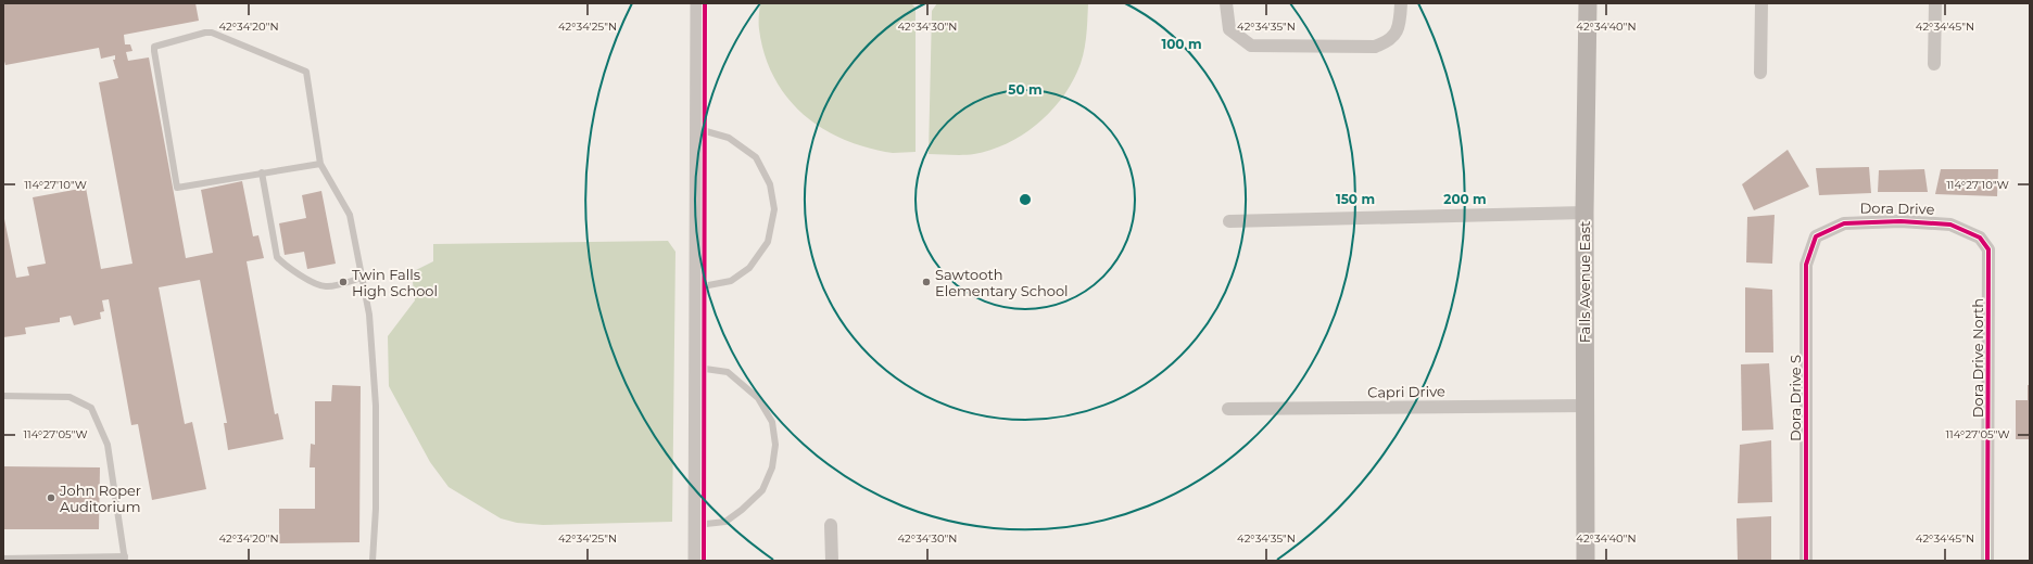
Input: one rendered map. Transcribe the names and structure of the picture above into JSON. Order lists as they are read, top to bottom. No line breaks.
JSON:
{"streets":{"main road":["Falls Avenue East"],"street":["Dora Drive","Dora Drive North","Capri Drive","Dora Drive S"]},"crossings":[["Dora Drive","Dora Drive North"],["Dora Drive","Dora Drive S"],["Falls Avenue East","Capri Drive"]],"places":["Twin Falls High School","Sawtooth Elementary School","John Roper Auditorium"],"coordinates":["42°34'20\"N","42°34'25\"N","42°34'30\"N","42°34'35\"N","42°34'40\"N","42°34'45\"N","114°27'10\"W","114°27'05\"W"],"rings":["100 m","50 m","150 m","200 m"]}
